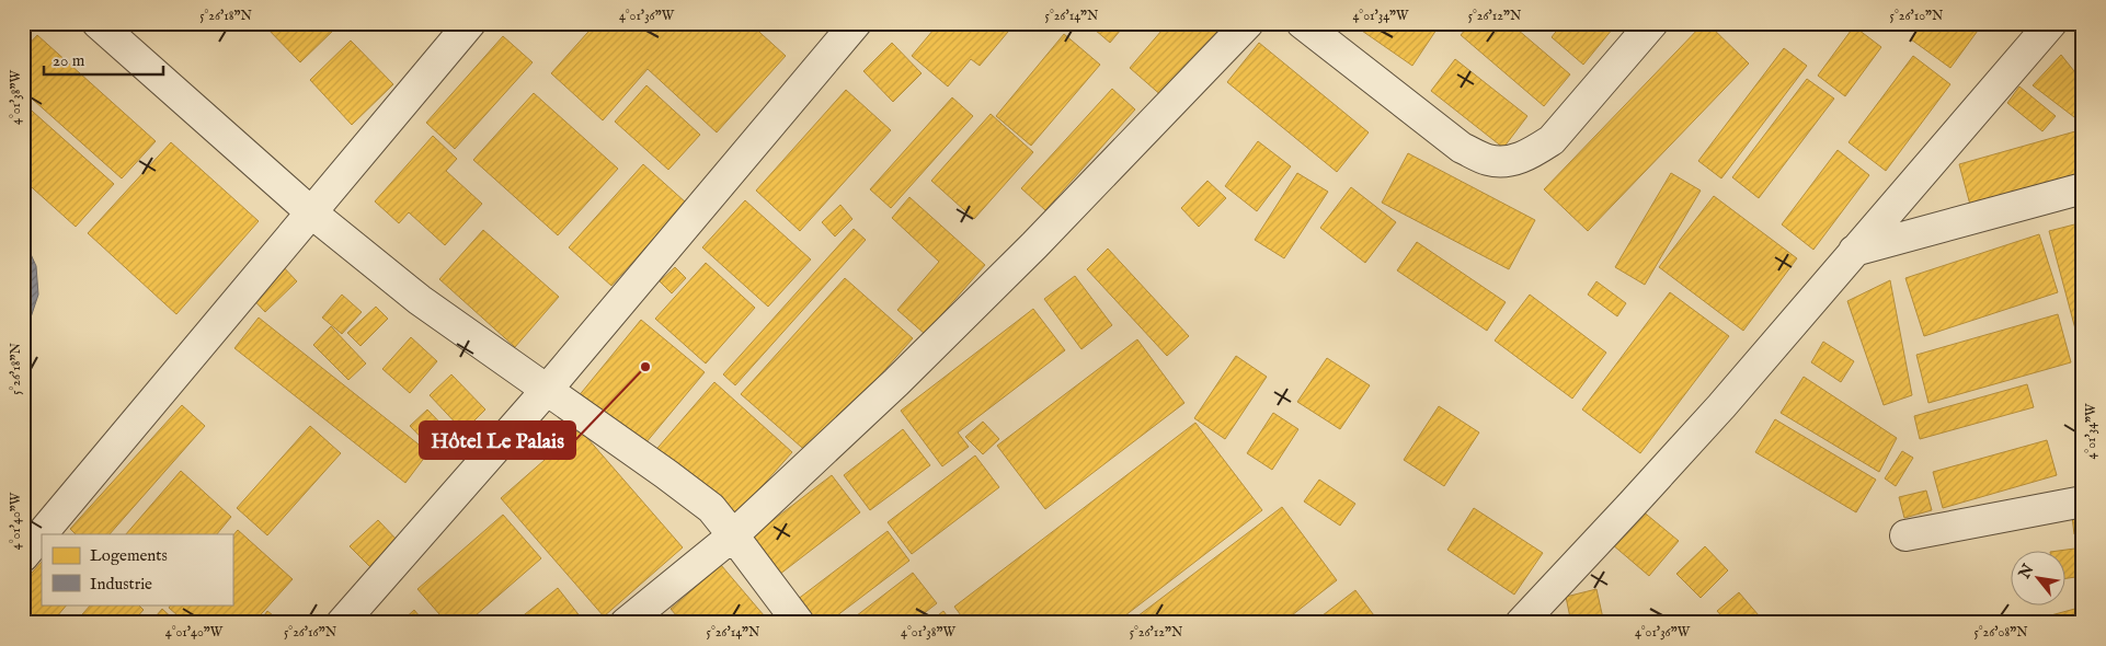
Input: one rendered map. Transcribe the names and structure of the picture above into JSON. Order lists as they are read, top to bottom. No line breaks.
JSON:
{"places":["Hôtel Le Palais"],"legend":["Logements","Industrie"],"scale_bar":"20 m","north":"top left","coordinates":["5°26'18\"N","4°01'36\"W","5°26'14\"N","4°01'34\"W","5°26'12\"N","5°26'10\"N","4°01'38\"W","4°01'40\"W","5°26'16\"N","5°26'08\"N"]}
